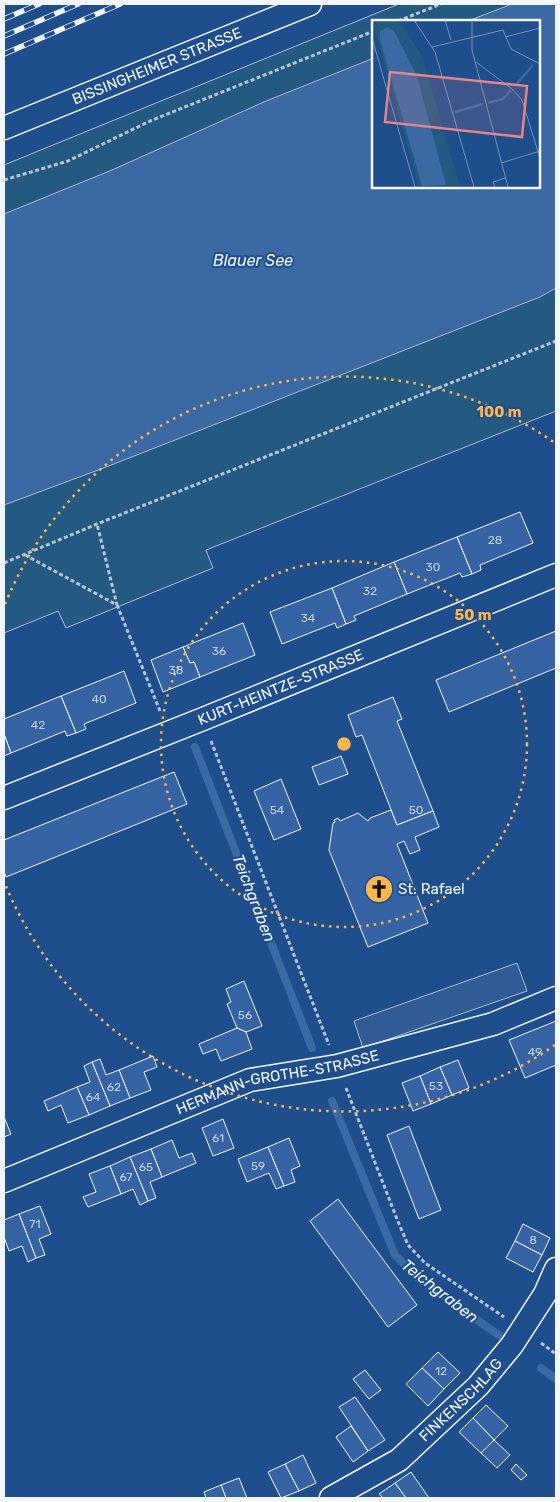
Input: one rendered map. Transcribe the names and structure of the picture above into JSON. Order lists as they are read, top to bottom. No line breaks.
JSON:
{"streets":{"street":["BISSINGHEIMER STRASSE","KURT-HEINTZE-STRASSE","HERMANN-GROTHE-STRASSE","FINKENSCHLAG"]},"water":["Blauer See","Teichgraben"],"places":{"church":["St. Rafael"]},"house_numbers":["28","30","32","34","36","38","40","42","54","50","56","49","53","62","64","61","59","65","67","71","8","12"],"rings":["100 m","50 m"]}
